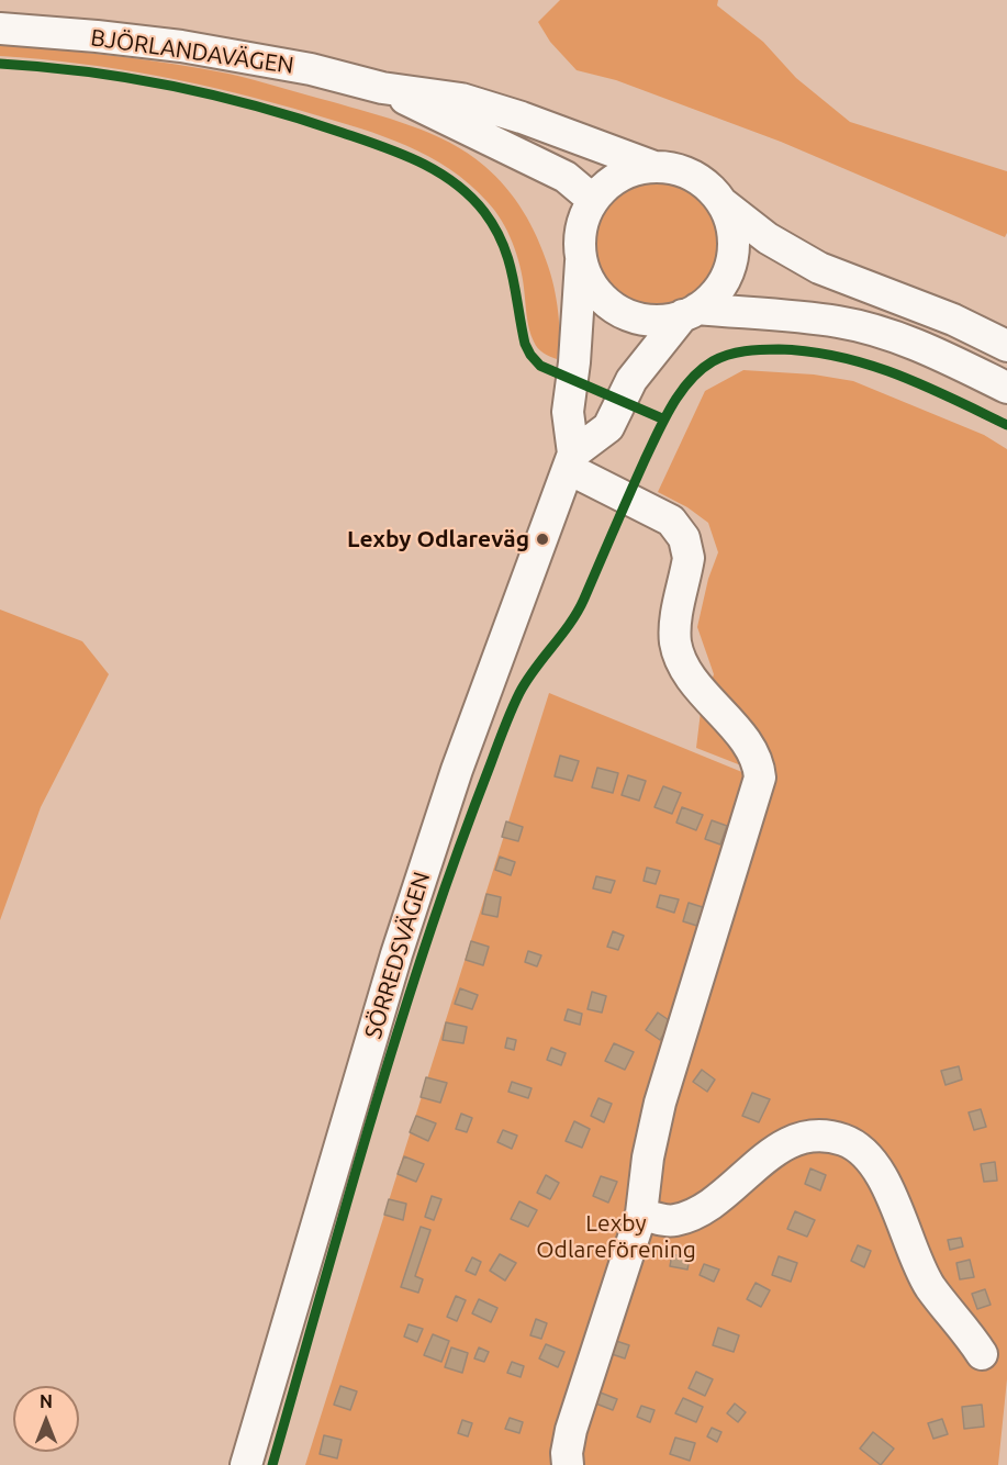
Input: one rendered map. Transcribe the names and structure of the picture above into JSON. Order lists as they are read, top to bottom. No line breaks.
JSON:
{"streets":{"street":["BJÖRLANDAVÄGEN","SÖRREDSVÄGEN"]},"crossings":[["BJÖRLANDAVÄGEN","SÖRREDSVÄGEN"]],"parks":["Lexby Odlareförening"],"places":["Lexby Odlareväg"],"north":"top"}
